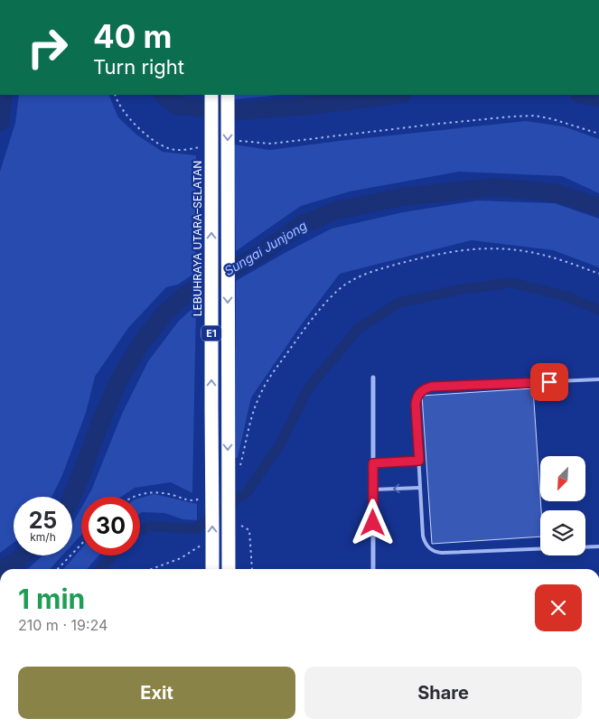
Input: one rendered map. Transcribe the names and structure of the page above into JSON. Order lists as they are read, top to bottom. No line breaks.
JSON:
{"streets":{"highway":["LEBUHRAYA UTARA–SELATAN","E1"]},"water":["Sungai Junjong"],"north":"bottom left","page":{"turn":["40 m","Turn right"],"speed":"25 km/h","limit":"30","heading":["1 min","210 m · 19:24"],"buttons":["Exit","Share"]}}
